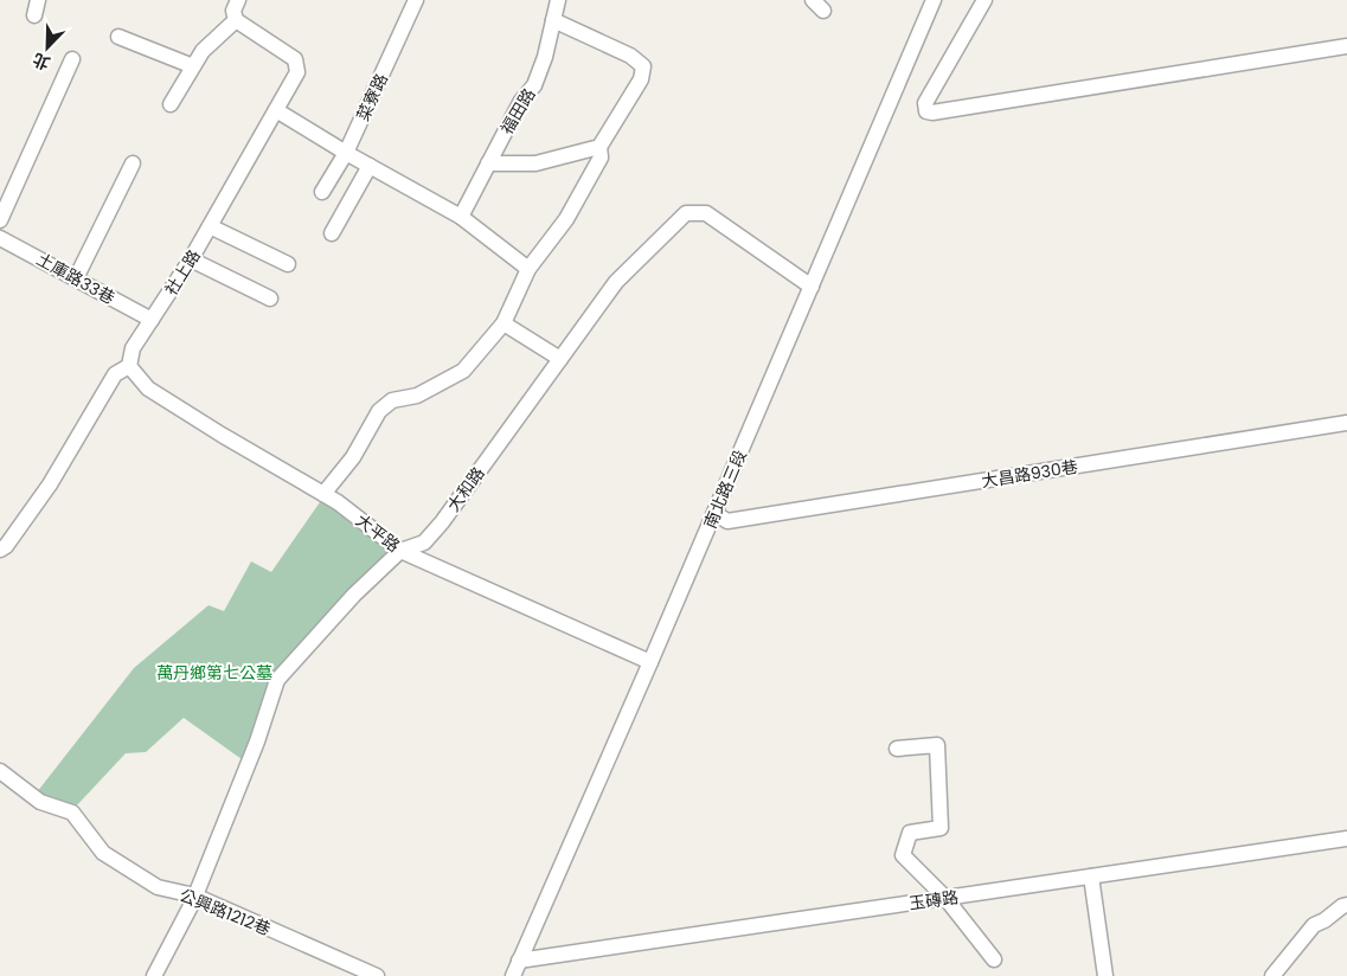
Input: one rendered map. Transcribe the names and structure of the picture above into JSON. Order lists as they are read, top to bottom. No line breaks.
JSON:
{"streets":{"street":["菜寮路","福田路","社上路","土庫路33巷","大昌路930巷","大和路","南北路三段","大平路","玉磚路","公興路1212巷"]},"crossings":[["社上路","土庫路33巷"],["社上路","大平路"],["大昌路930巷","南北路三段"],["大和路","南北路三段"],["大和路","大平路"],["大和路","公興路1212巷"],["南北路三段","大平路"],["南北路三段","玉磚路"]],"parks":["萬丹鄉第七公墓"],"north":"bottom left"}
